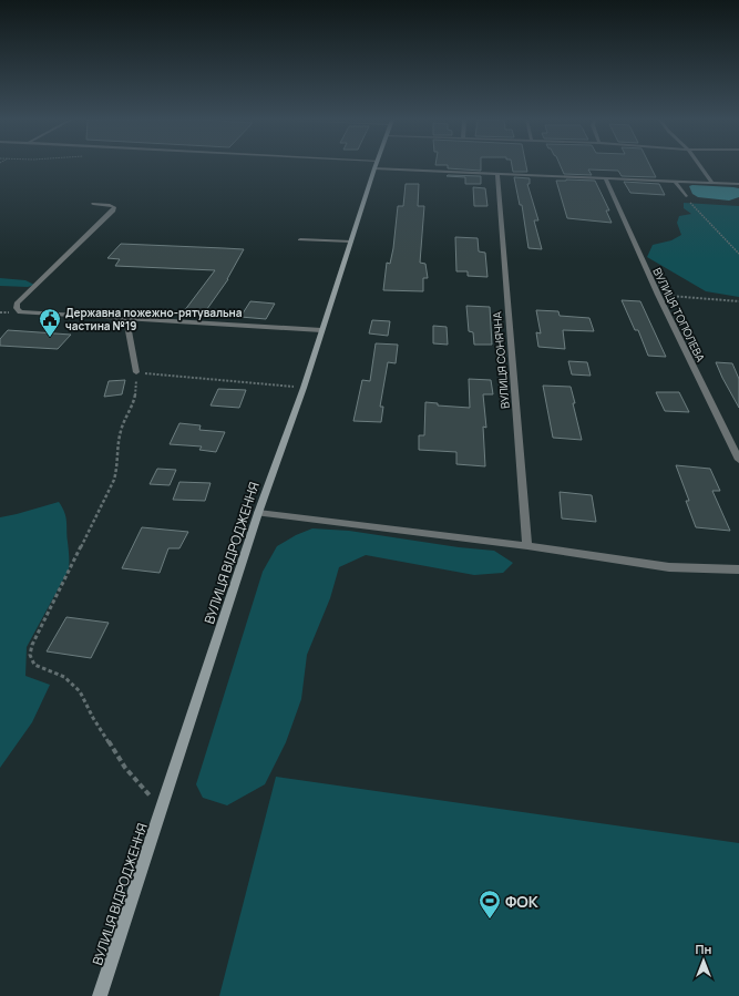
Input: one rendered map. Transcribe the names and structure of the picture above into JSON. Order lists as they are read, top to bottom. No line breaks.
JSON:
{"streets":{"street":["ВУЛИЦЯ ТОПОЛЕВА","ВУЛИЦЯ СОНЯЧНА","ВУЛИЦЯ ВІДРОДЖЕННЯ"]},"places":{"public building":["Державна пожежно-рятувальна частина №19"],"sports":["ФОК"]},"north":"top"}
